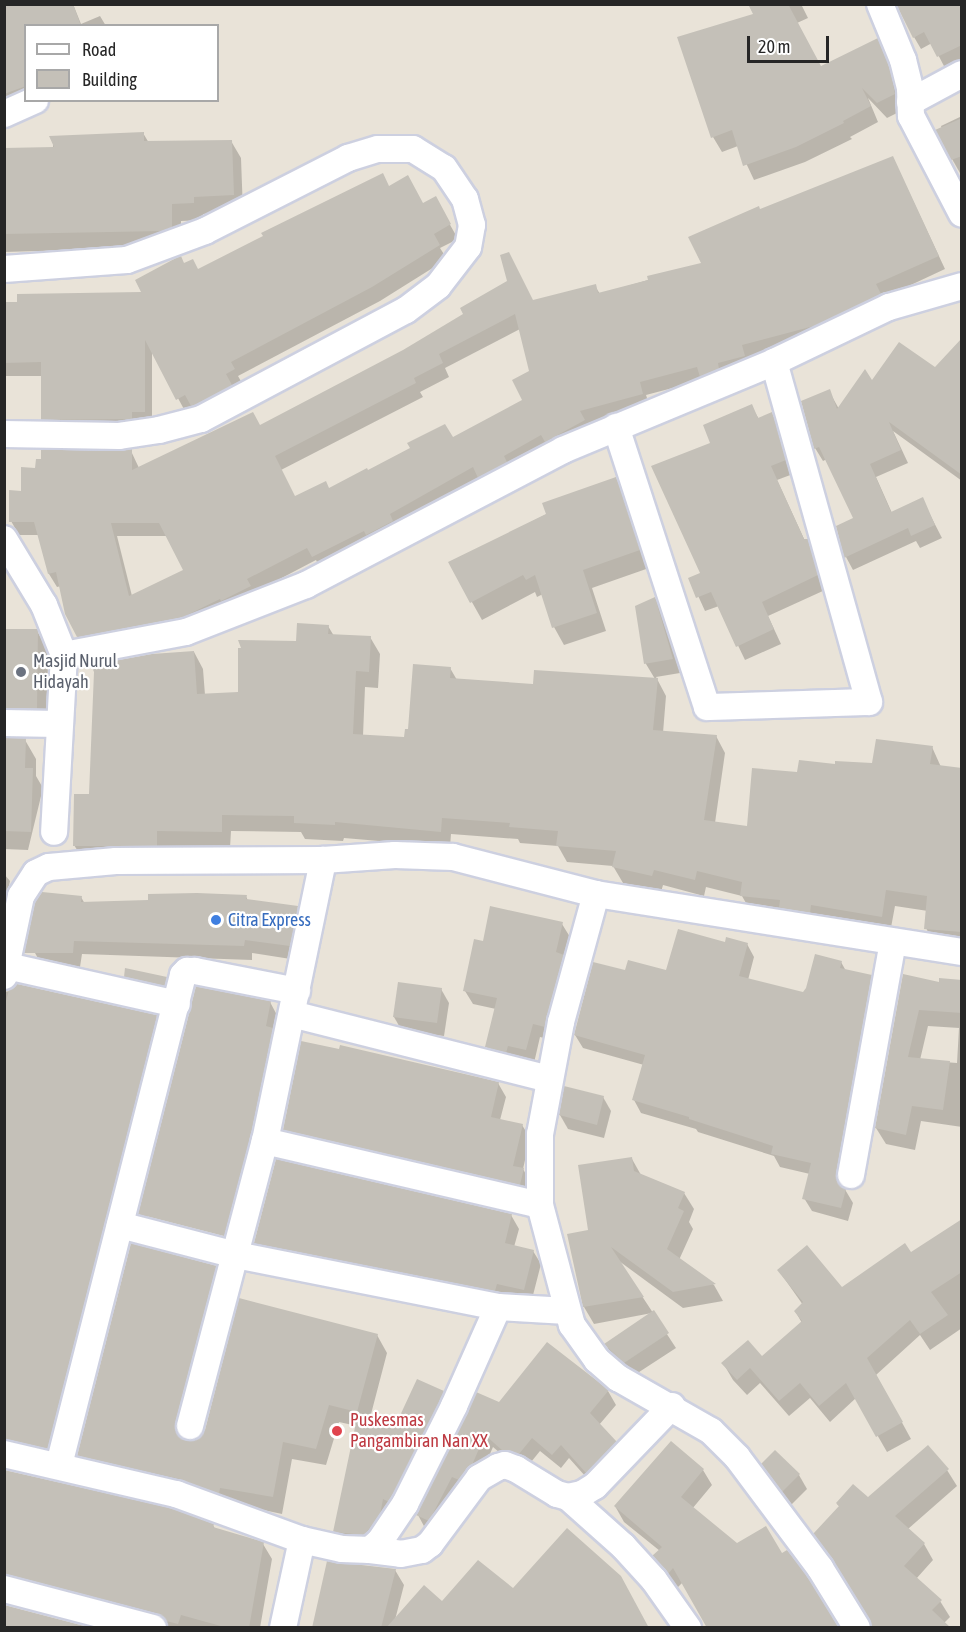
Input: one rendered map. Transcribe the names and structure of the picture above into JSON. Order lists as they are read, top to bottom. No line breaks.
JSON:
{"places":["Masjid Nurul Hidayah","Citra Express","Puskesmas Pangambiran Nan XX"],"legend":["Road","Building"],"scale_bar":"20 m"}
